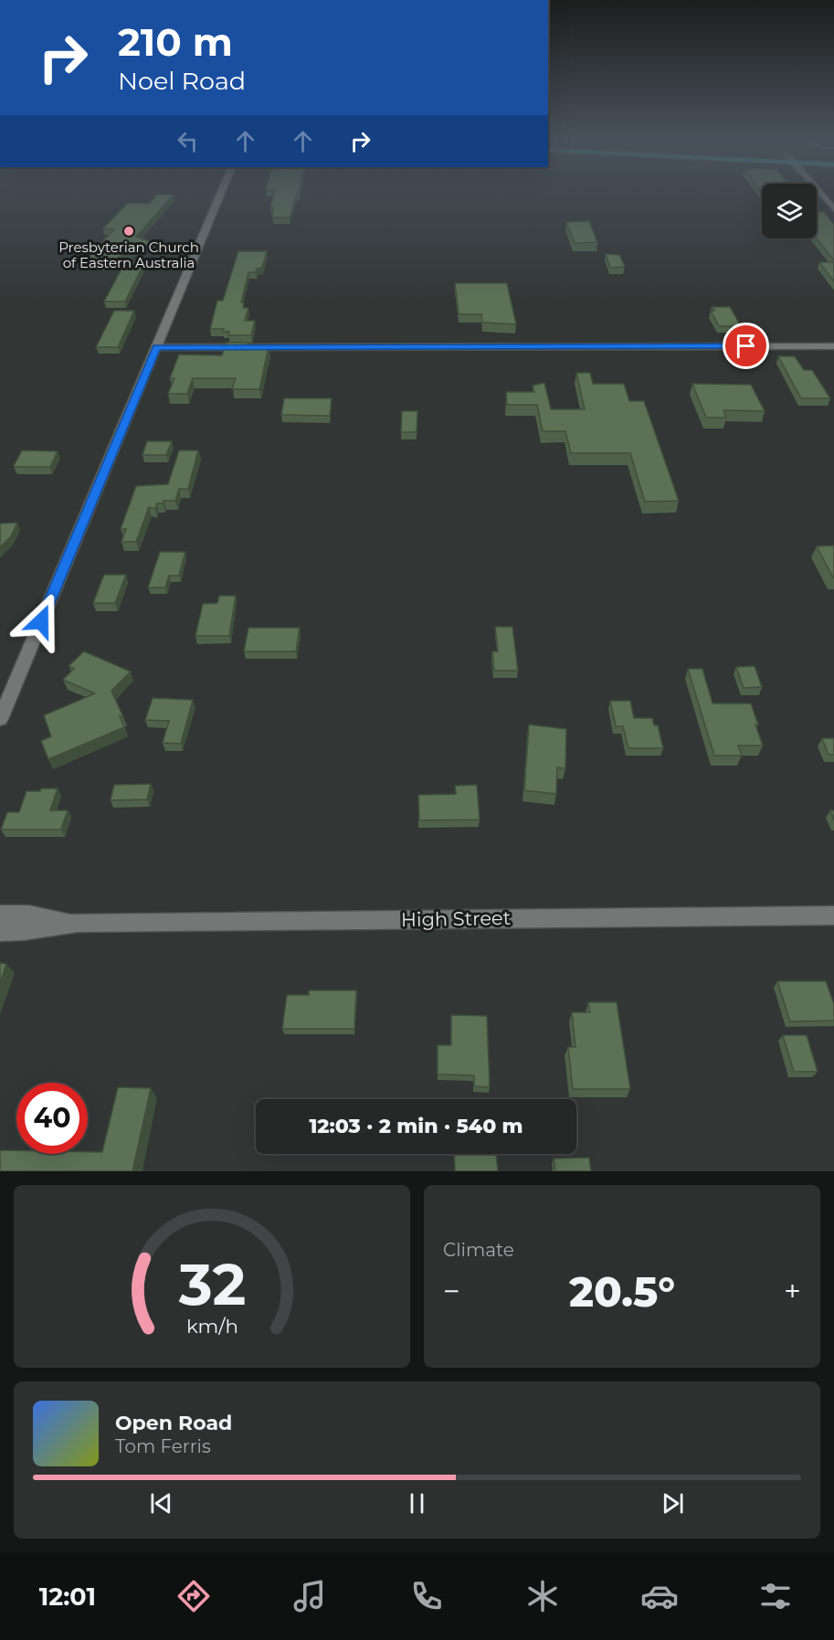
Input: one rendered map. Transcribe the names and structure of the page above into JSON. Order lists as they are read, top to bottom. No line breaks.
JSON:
{"streets":{"street":["High Street"]},"places":["Presbyterian Church of Eastern Australia"],"page":{"turn":["210 m","Noel Road"],"limit":"40","trip":"12:03 · 2 min · 540 m","tile":"Climate","heat":["−","20.5°","+"],"song":["Open Road","Tom Ferris"],"tabs":"12:01","gauge":["32","km/h"]}}
